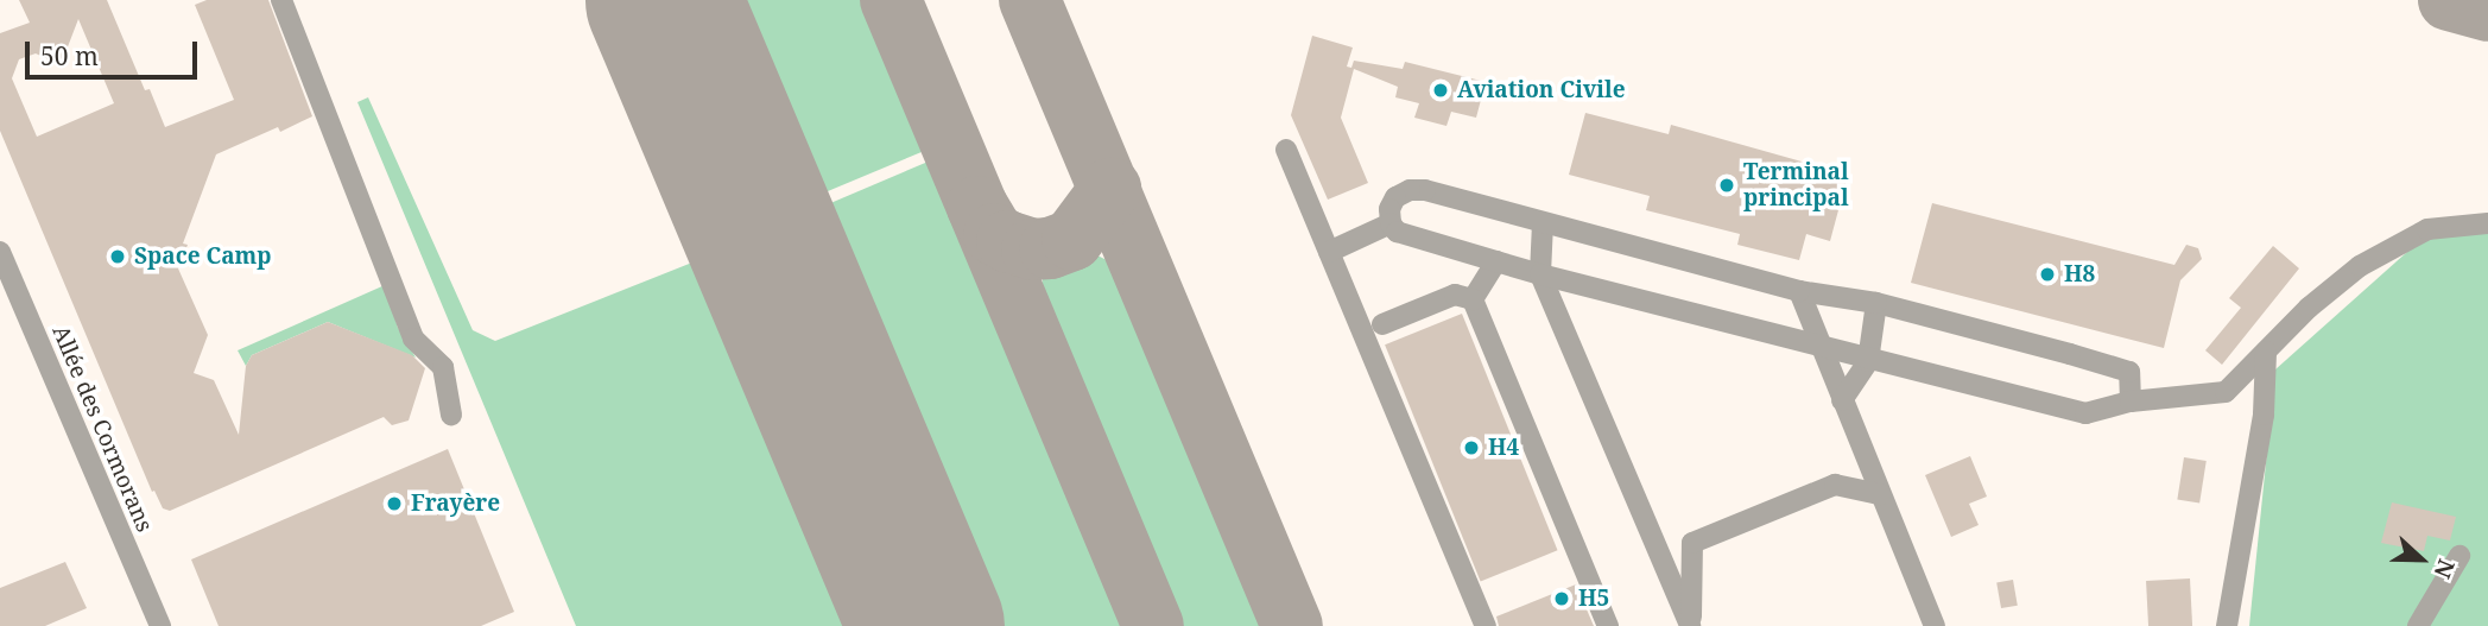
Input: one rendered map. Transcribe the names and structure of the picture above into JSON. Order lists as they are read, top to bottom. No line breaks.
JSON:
{"streets":{"street":["Allée des Cormorans"]},"places":["Aviation Civile","Terminal principal","Space Camp","H8","H4","Frayère","H5"],"scale_bar":"50 m","north":"right"}
